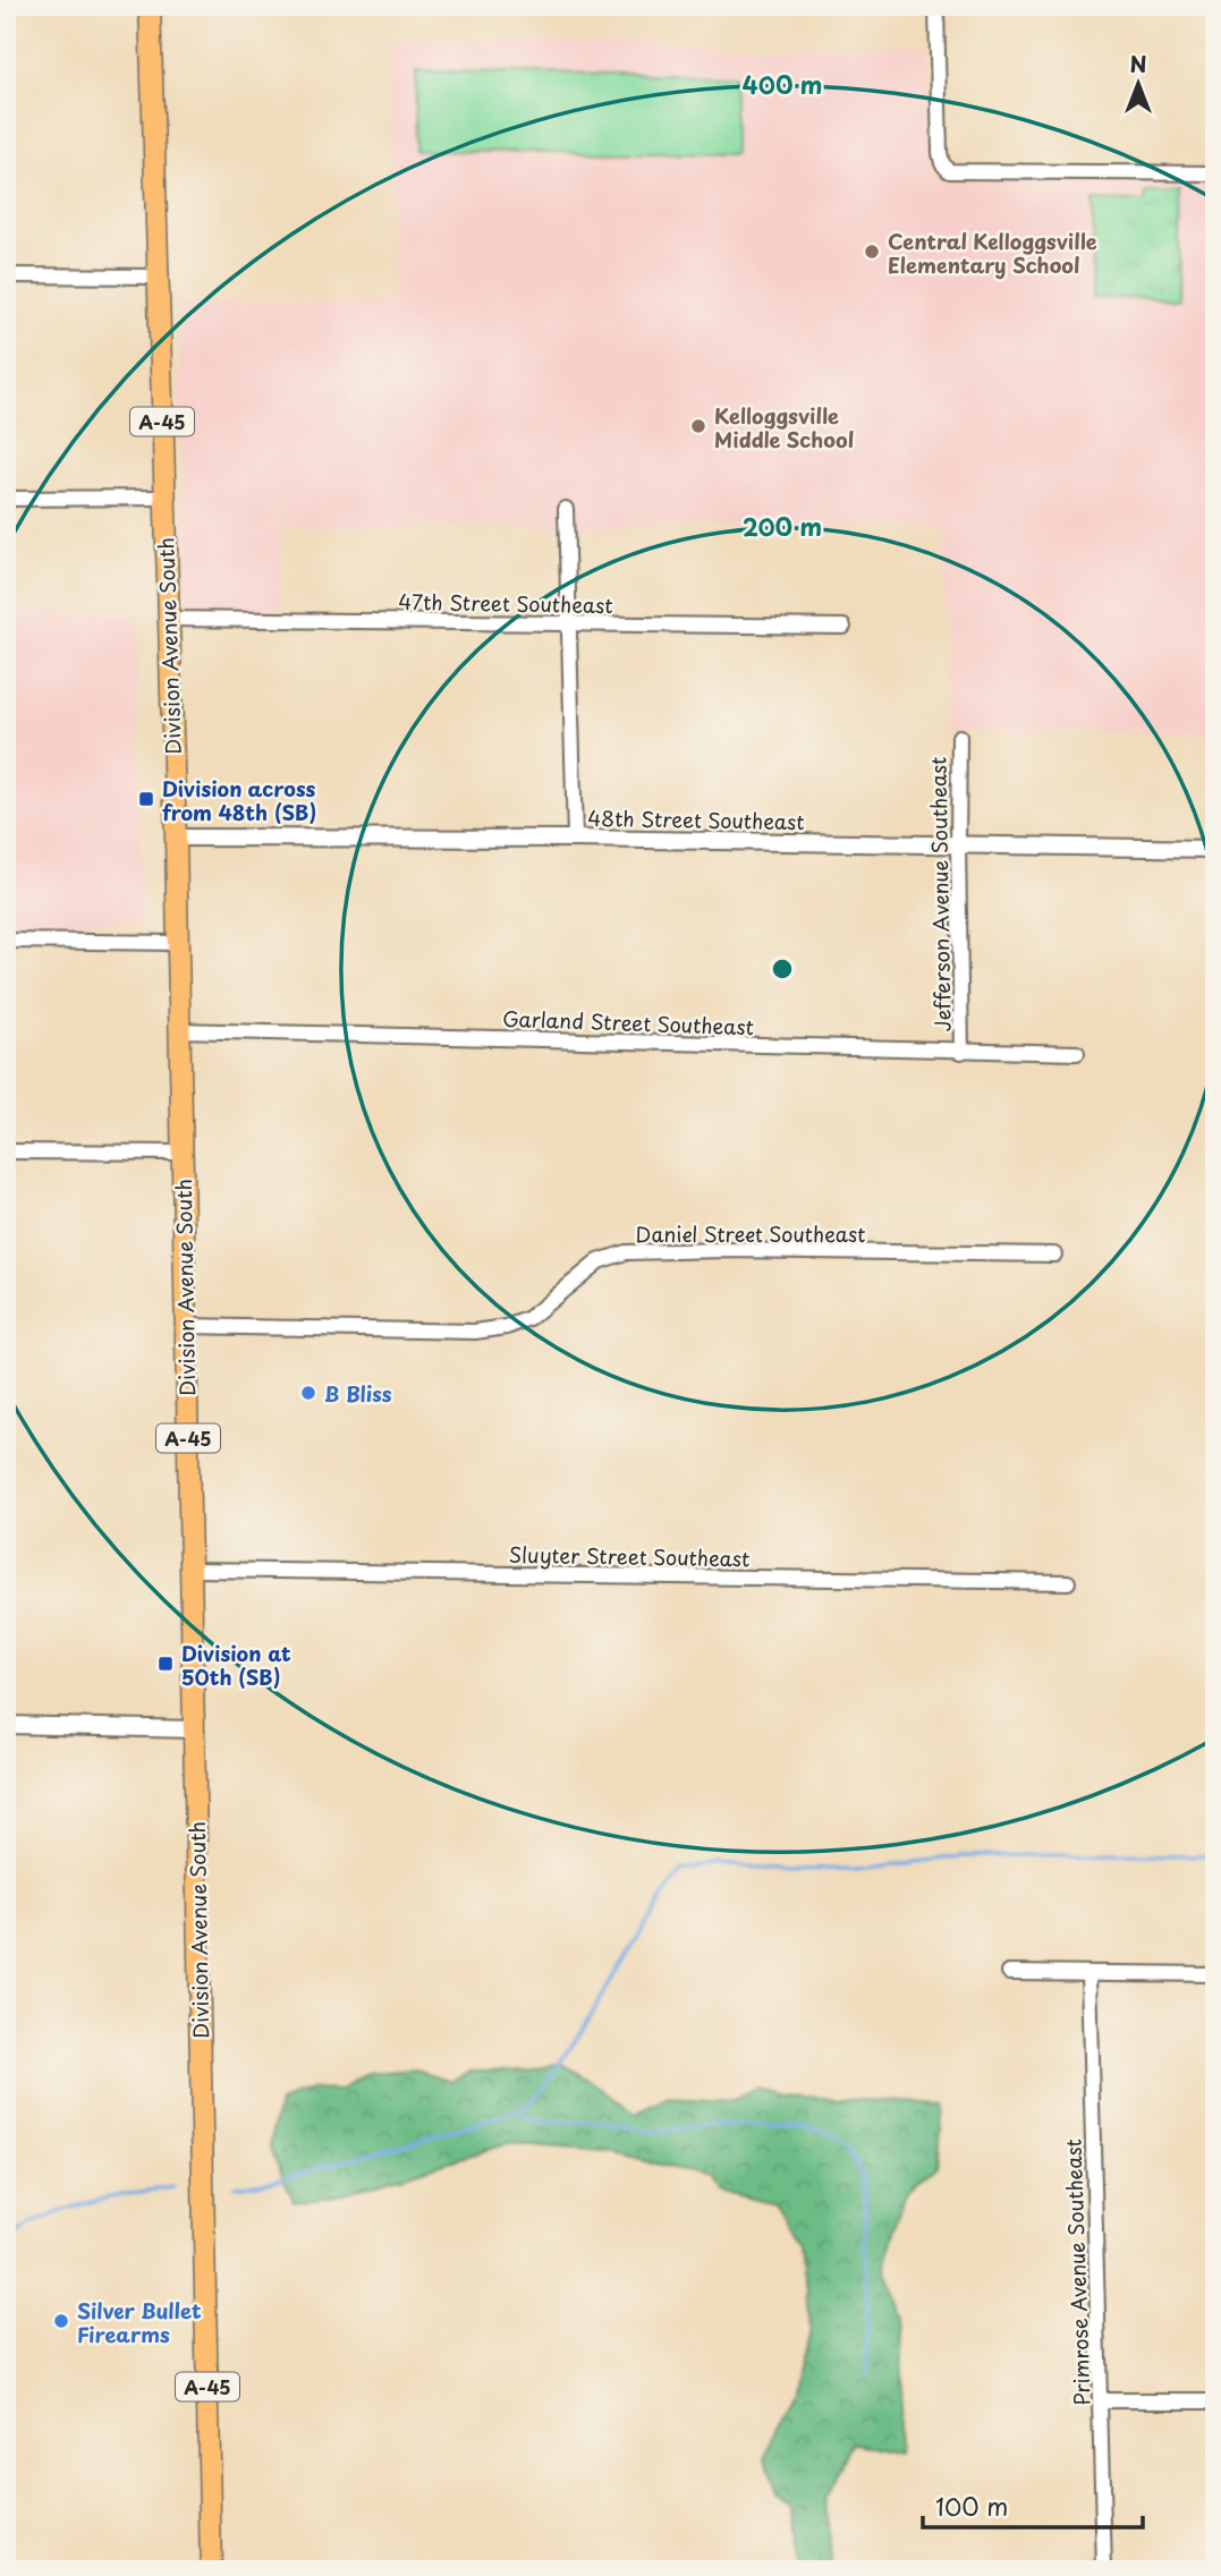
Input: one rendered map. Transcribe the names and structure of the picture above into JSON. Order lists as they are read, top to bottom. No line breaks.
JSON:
{"streets":{"main road":["A-45","Division Avenue South"],"street":["47th Street Southeast","48th Street Southeast","Jefferson Avenue Southeast","Garland Street Southeast","Daniel Street Southeast","Sluyter Street Southeast","Primrose Avenue Southeast"]},"crossings":[["47th Street Southeast","Division Avenue South"],["Division Avenue South","48th Street Southeast"],["Division Avenue South","Garland Street Southeast"],["Division Avenue South","Daniel Street Southeast"],["Division Avenue South","Sluyter Street Southeast"],["48th Street Southeast","Jefferson Avenue Southeast"],["Jefferson Avenue Southeast","Garland Street Southeast"]],"places":{"other":["Central Kelloggsville Elementary School","Kelloggsville Middle School","B Bliss","Silver Bullet Firearms"],"transit":["Division across from 48th (SB)","Division at 50th (SB)"]},"scale_bar":"100 m","north":"top","rings":["400 m","200 m"]}
